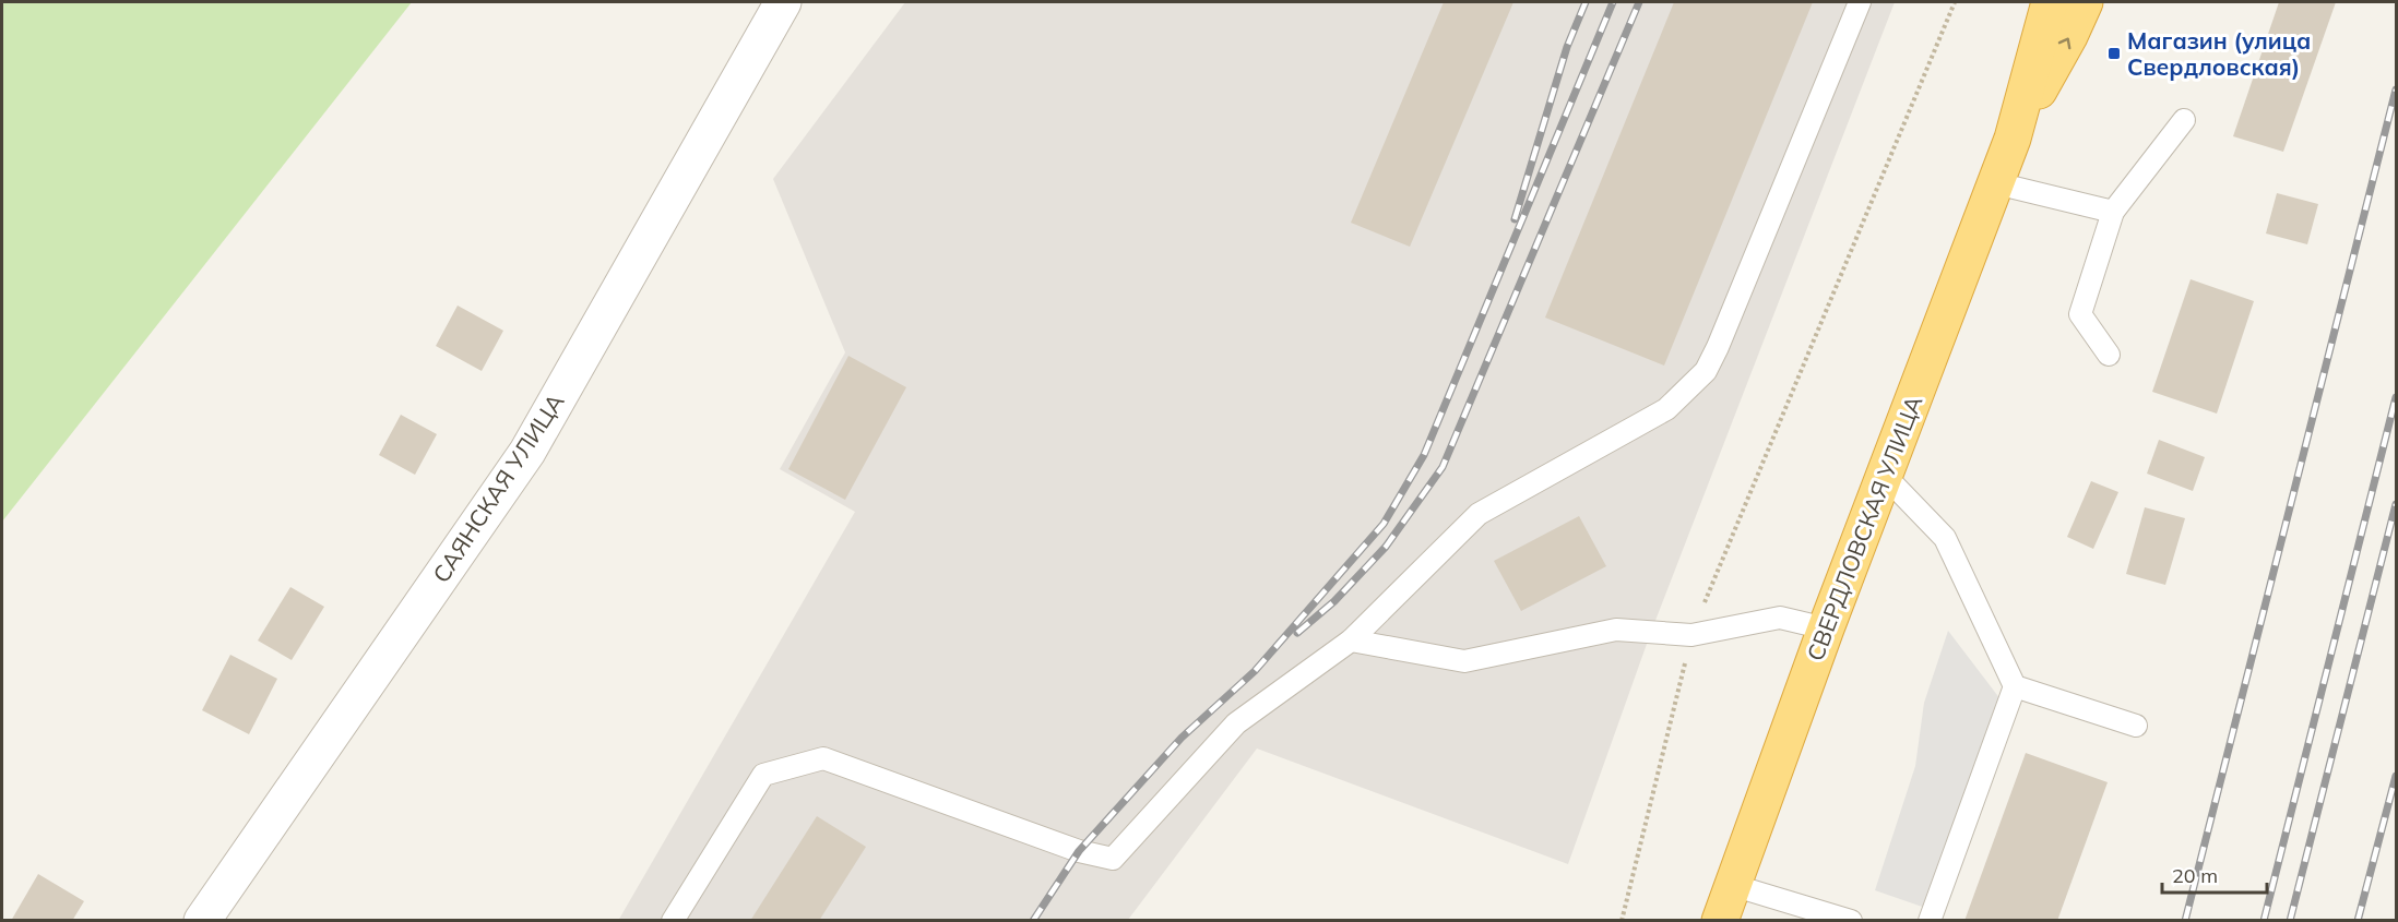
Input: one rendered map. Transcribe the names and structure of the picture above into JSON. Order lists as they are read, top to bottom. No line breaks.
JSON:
{"streets":{"highway":["СВЕРДЛОВСКАЯ УЛИЦА"],"street":["САЯНСКАЯ УЛИЦА"]},"places":{"transit":["Магазин (улица Свердловская)"]},"scale_bar":"20 m"}
